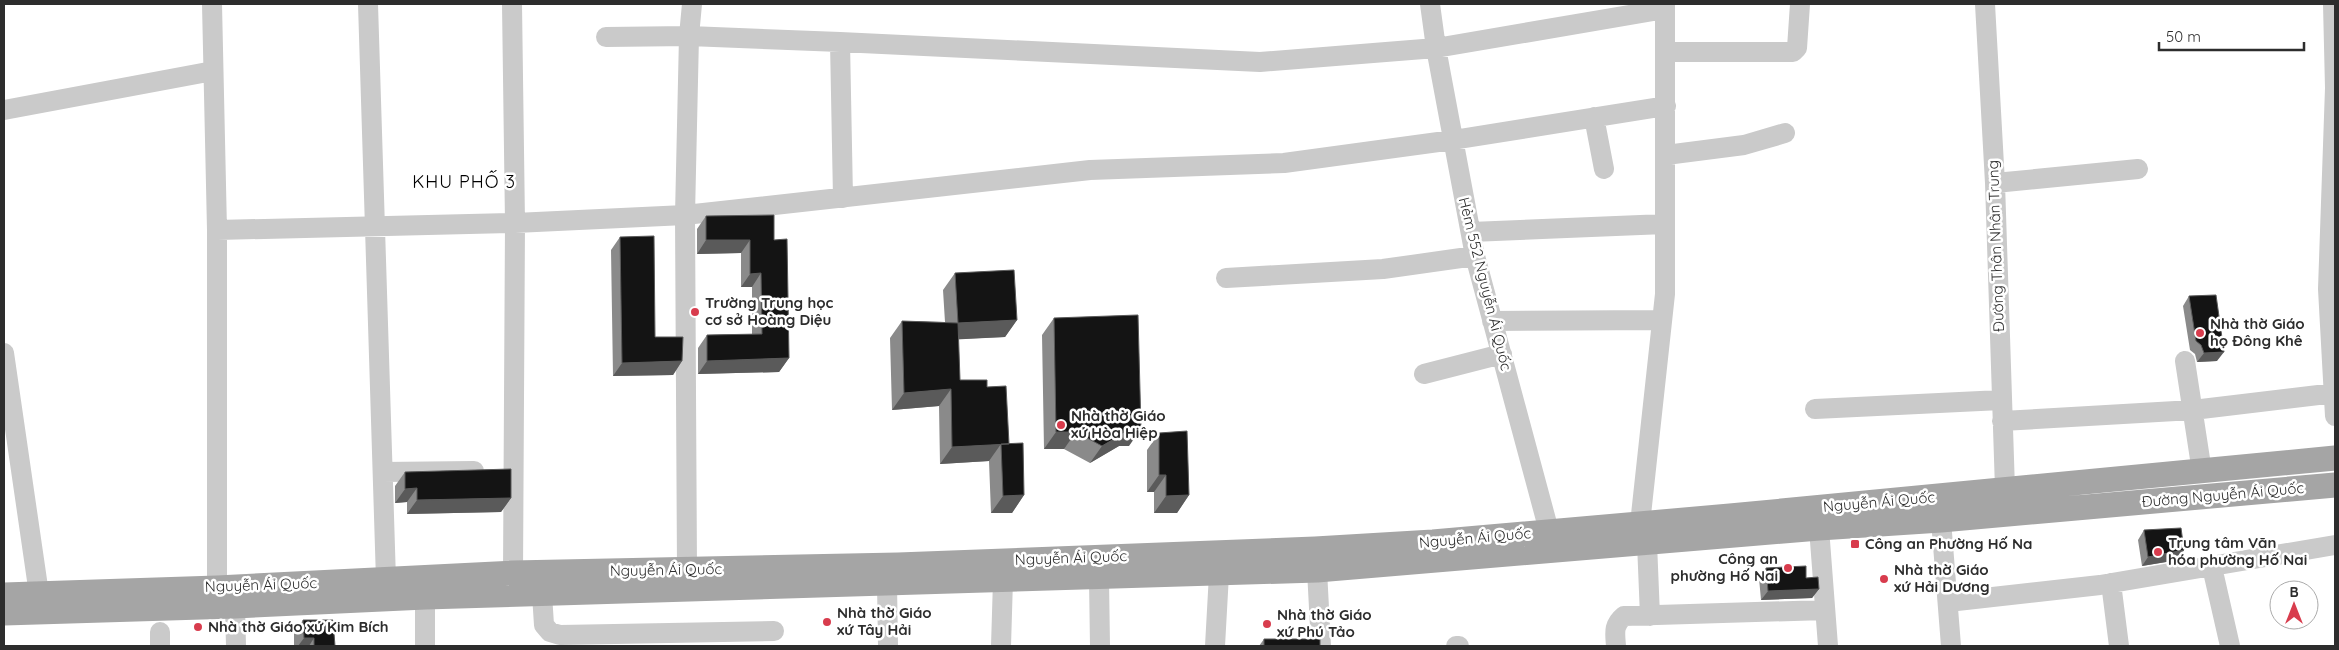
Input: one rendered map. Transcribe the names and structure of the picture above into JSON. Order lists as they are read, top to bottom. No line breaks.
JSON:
{"streets":{"main road":["Đường Nguyễn Ái Quốc","Nguyễn Ái Quốc"],"street":["Đường Thân Nhân Trung","Hẻm 552 Nguyễn Ái Quốc"]},"crossings":[["Đường Thân Nhân Trung","Nguyễn Ái Quốc"],["Hẻm 552 Nguyễn Ái Quốc","Nguyễn Ái Quốc"],["Đường Nguyễn Ái Quốc","Nguyễn Ái Quốc"]],"districts":["KHU PHỐ 3"],"places":{"other":["Trường Trung học cơ sở Hoàng Diệu","Nhà thờ Giáo họ Đông Khê","Nhà thờ Giáo xứ Hòa Hiệp","Trung tâm Văn hóa phường Hố Nai","Công an phường Hố Nai","Nhà thờ Giáo xứ Hải Dương","Nhà thờ Giáo xứ Tây Hải","Nhà thờ Giáo xứ Phú Tảo","Nhà thờ Giáo xứ Kim Bích"],"transit":["Công an Phường Hố Na"]},"scale_bar":"50 m","north":"top"}
